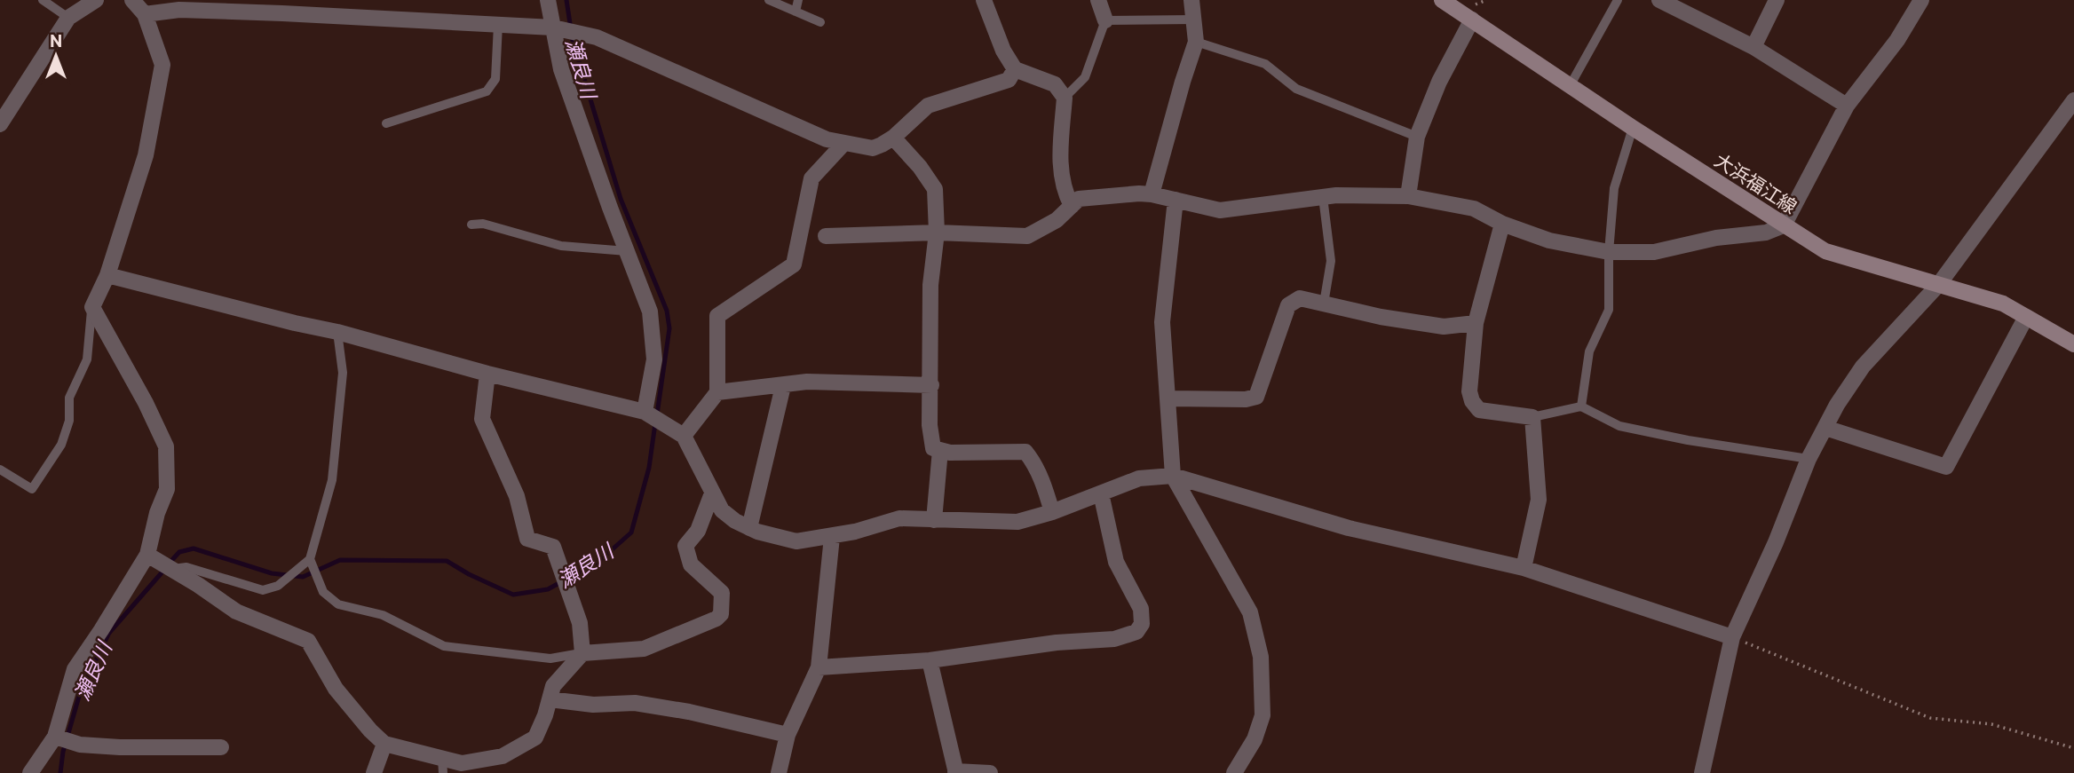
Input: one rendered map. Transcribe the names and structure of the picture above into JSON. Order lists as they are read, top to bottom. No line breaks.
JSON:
{"streets":{"main road":["大浜福江線"]},"water":["瀬良川"],"north":"top"}
